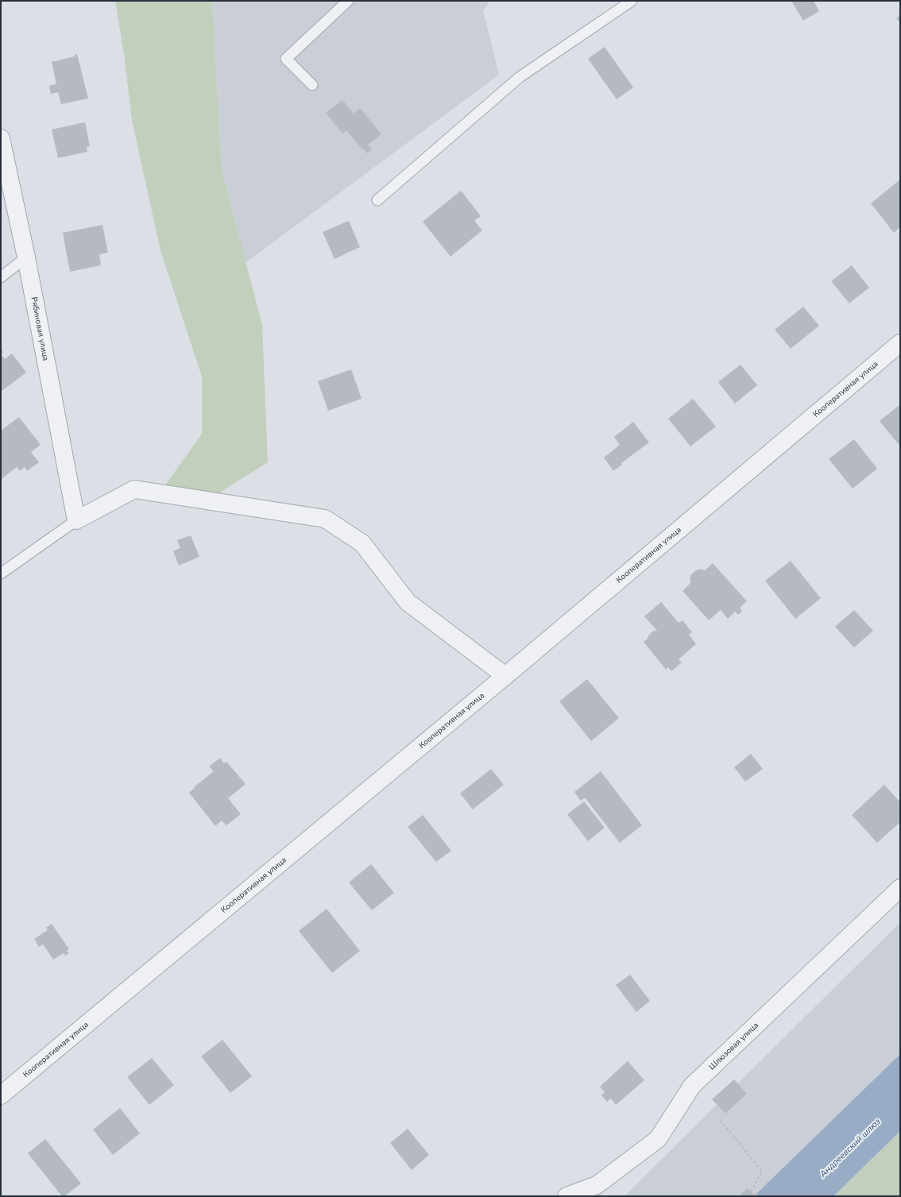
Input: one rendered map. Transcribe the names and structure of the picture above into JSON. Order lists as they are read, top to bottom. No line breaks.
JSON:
{"streets":{"street":["Рябиновая улица","Кооперативная улица","Шлюзовая улица"]},"water":["Андреевский шлюз"]}
